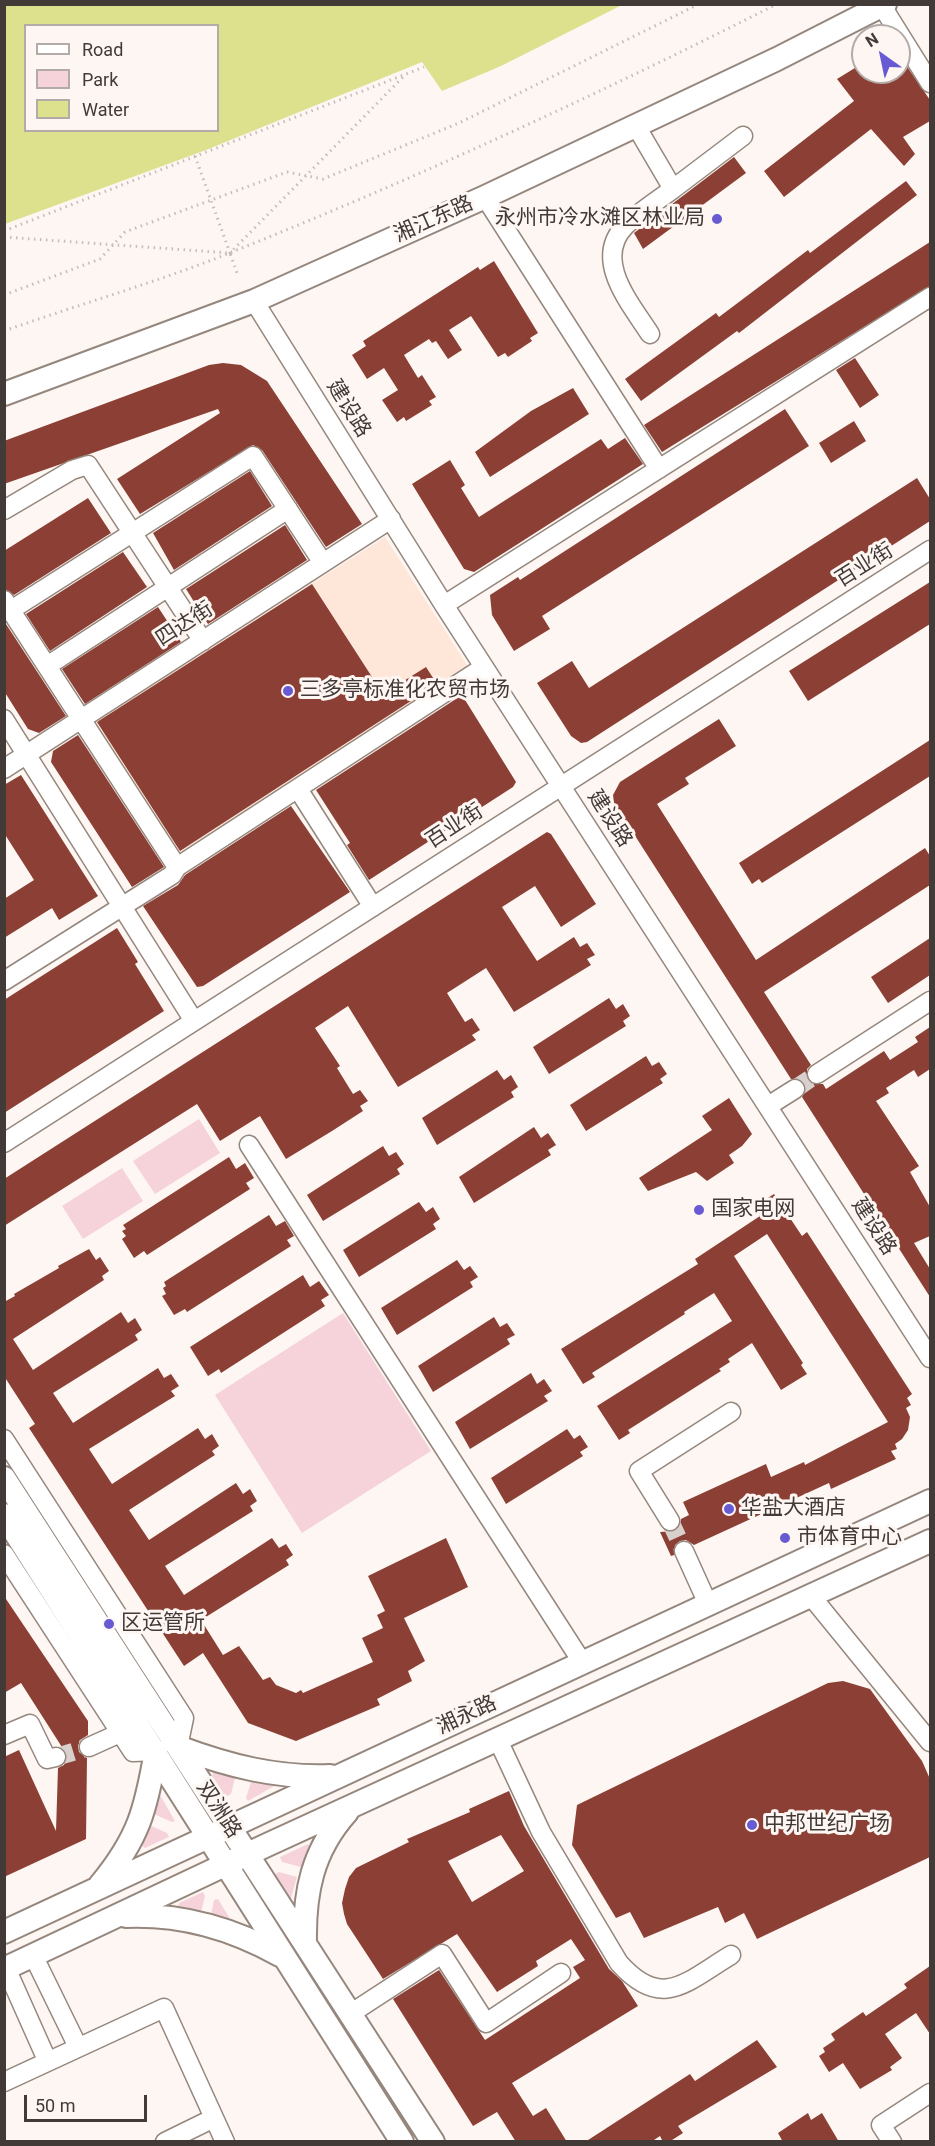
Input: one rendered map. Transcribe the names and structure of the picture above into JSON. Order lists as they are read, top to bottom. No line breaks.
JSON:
{"streets":{"main road":["湘江东路","湘永路","双洲路"],"street":["建设路","百业街","四达街"]},"crossings":[["湘江东路","建设路"],["建设路","百业街"],["建设路","四达街"],["湘永路","双洲路"]],"places":["永州市冷水滩区林业局","三多亭标准化农贸市场","国家电网","华盐大酒店","市体育中心","区运管所","中邦世纪广场"],"legend":["Road","Park","Water"],"scale_bar":"50 m","north":"top left"}
